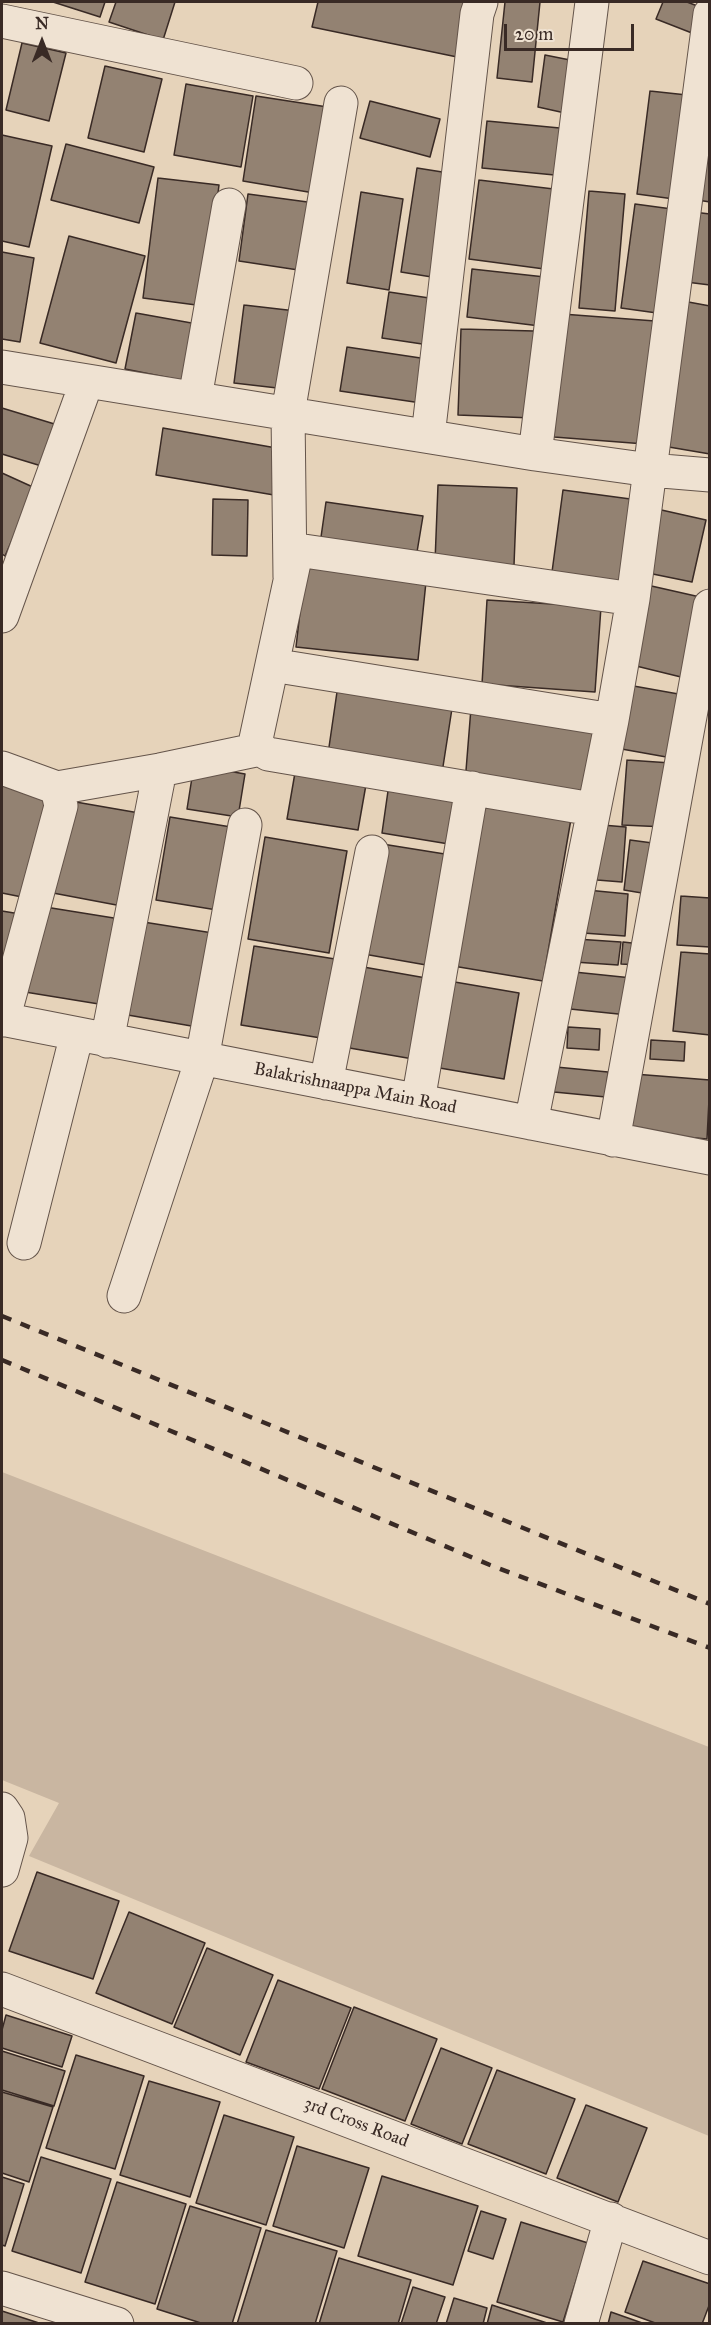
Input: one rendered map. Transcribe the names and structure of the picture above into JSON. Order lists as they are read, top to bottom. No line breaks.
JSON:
{"streets":{"street":["Balakrishnaappa Main Road","3rd Cross Road"]},"scale_bar":"20 m","north":"top"}
